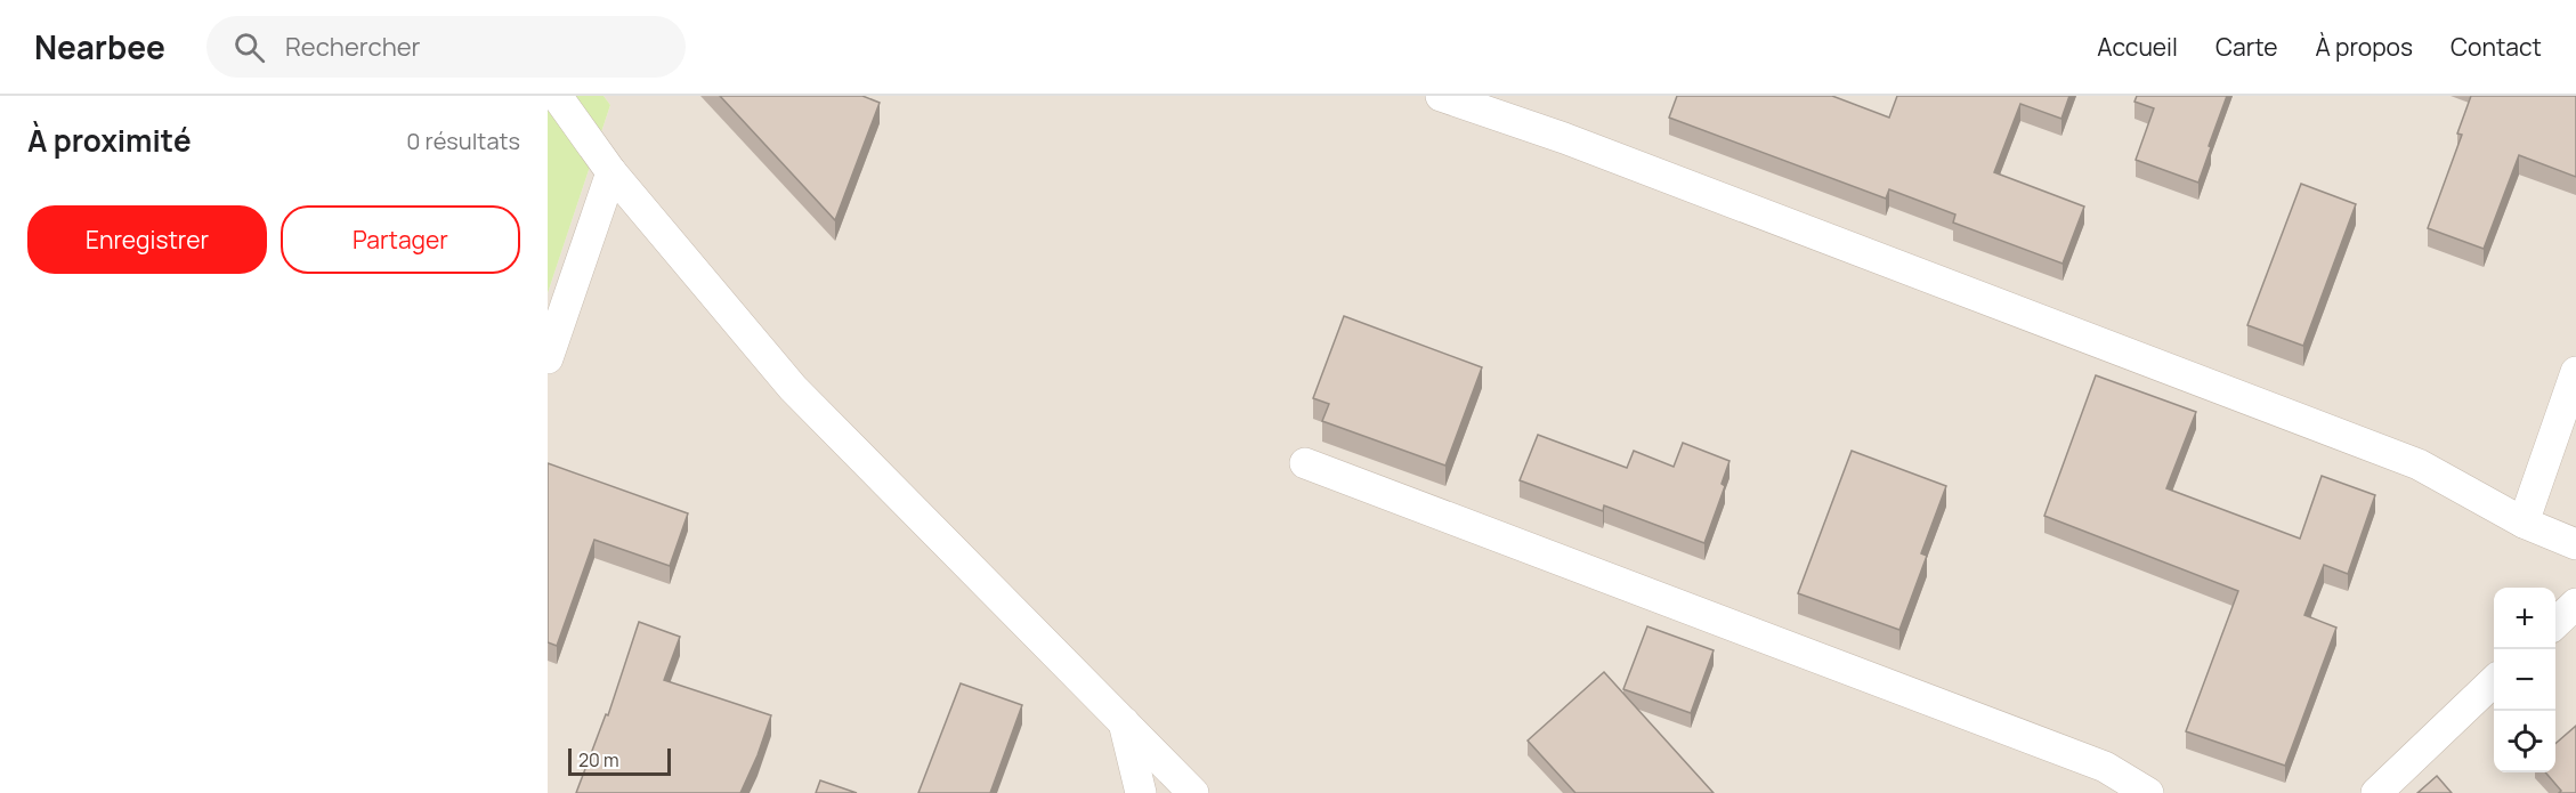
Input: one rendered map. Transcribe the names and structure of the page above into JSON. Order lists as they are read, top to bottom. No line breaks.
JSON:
{"scale_bar":"20 m","page":{"header":"Nearbee","search":"Rechercher","nav":["Accueil","Carte","À propos","Contact"],"heading":["À proximité","0 résultats"],"buttons":["Enregistrer","Partager"],"map_buttons":["+","−"],"scale":"20 m"}}
